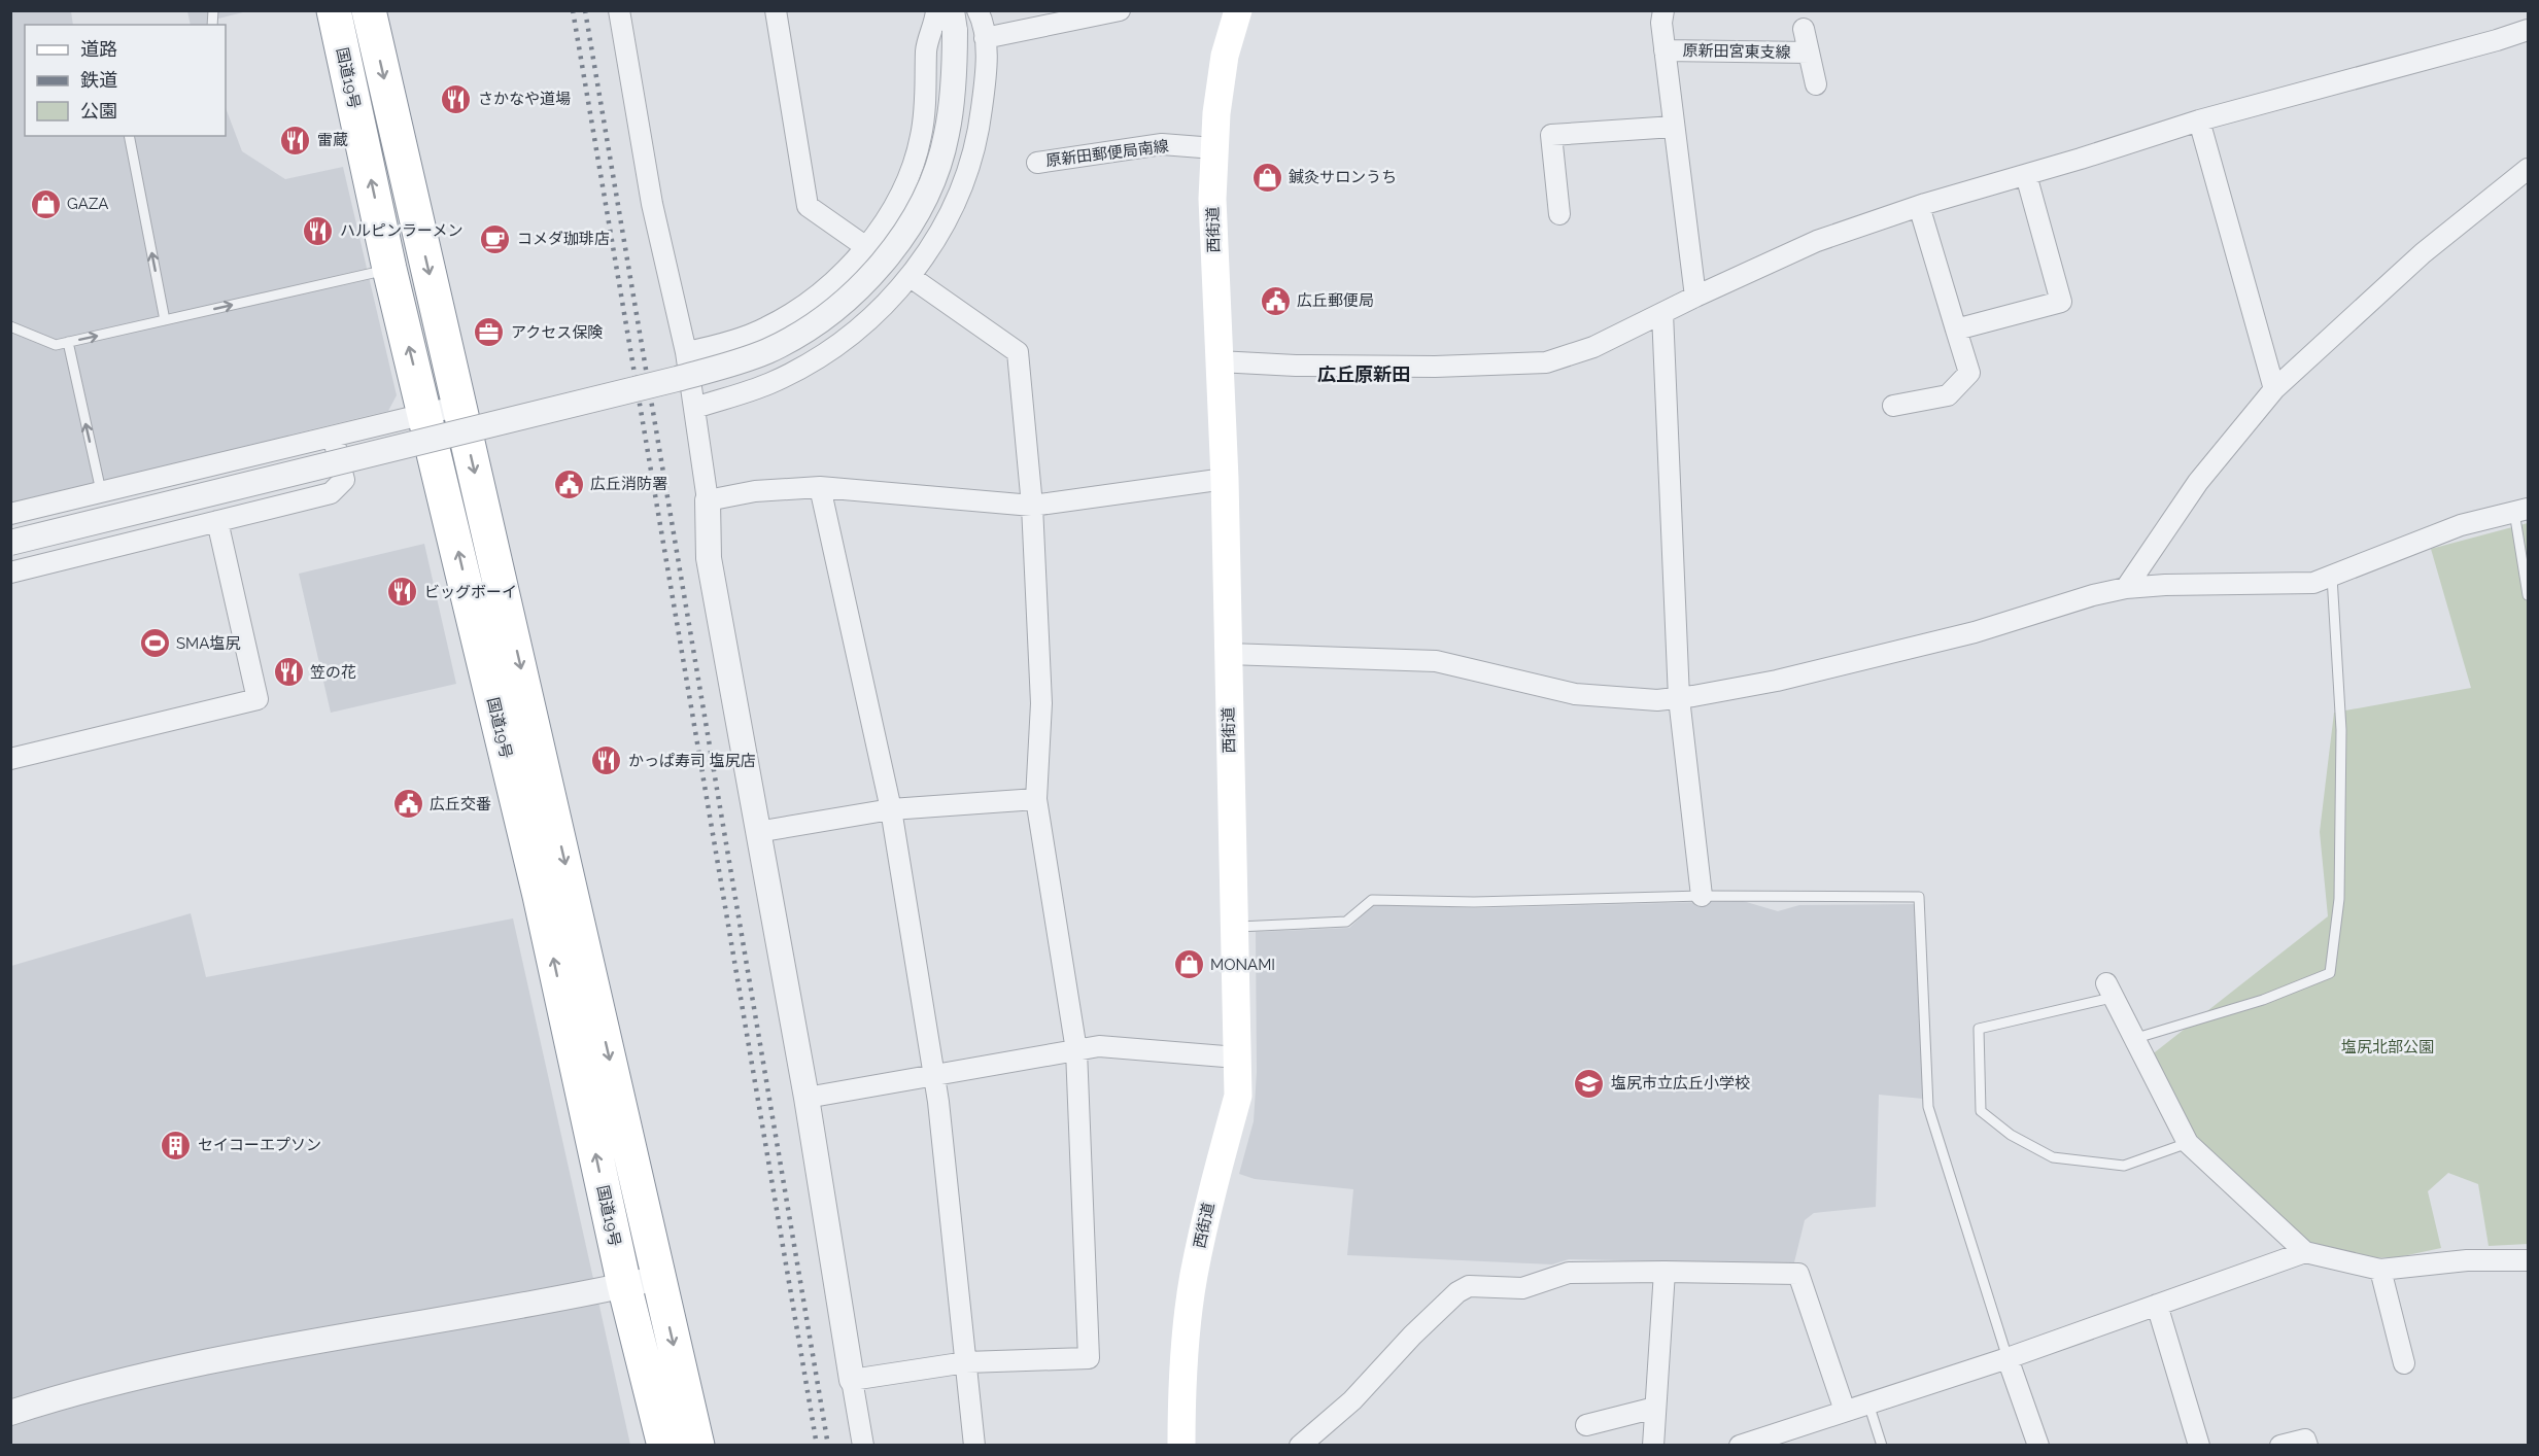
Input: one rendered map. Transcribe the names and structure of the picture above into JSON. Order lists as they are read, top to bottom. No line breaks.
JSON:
{"streets":{"highway":["国道19号"],"main road":["西街道"],"street":["原新田宮東支線","原新田郵便局南線"]},"crossings":[["原新田郵便局南線","西街道"]],"districts":["広丘原新田"],"parks":["塩尻北部公園"],"places":{"restaurant":["さかなや道場","雷蔵","ハルピンラーメン","ビッグボーイ","笠の花","かっぱ寿司 塩尻店"],"shop":["鍼灸サロンうち","GAZA","MONAMI"],"cafe":["コメダ珈琲店"],"public building":["広丘郵便局","広丘消防署","広丘交番"],"office":["アクセス保険"],"sports":["SMA塩尻"],"school or university":["塩尻市立広丘小学校"],"building":["セイコーエプソン"]},"legend":["道路","鉄道","公園"]}
